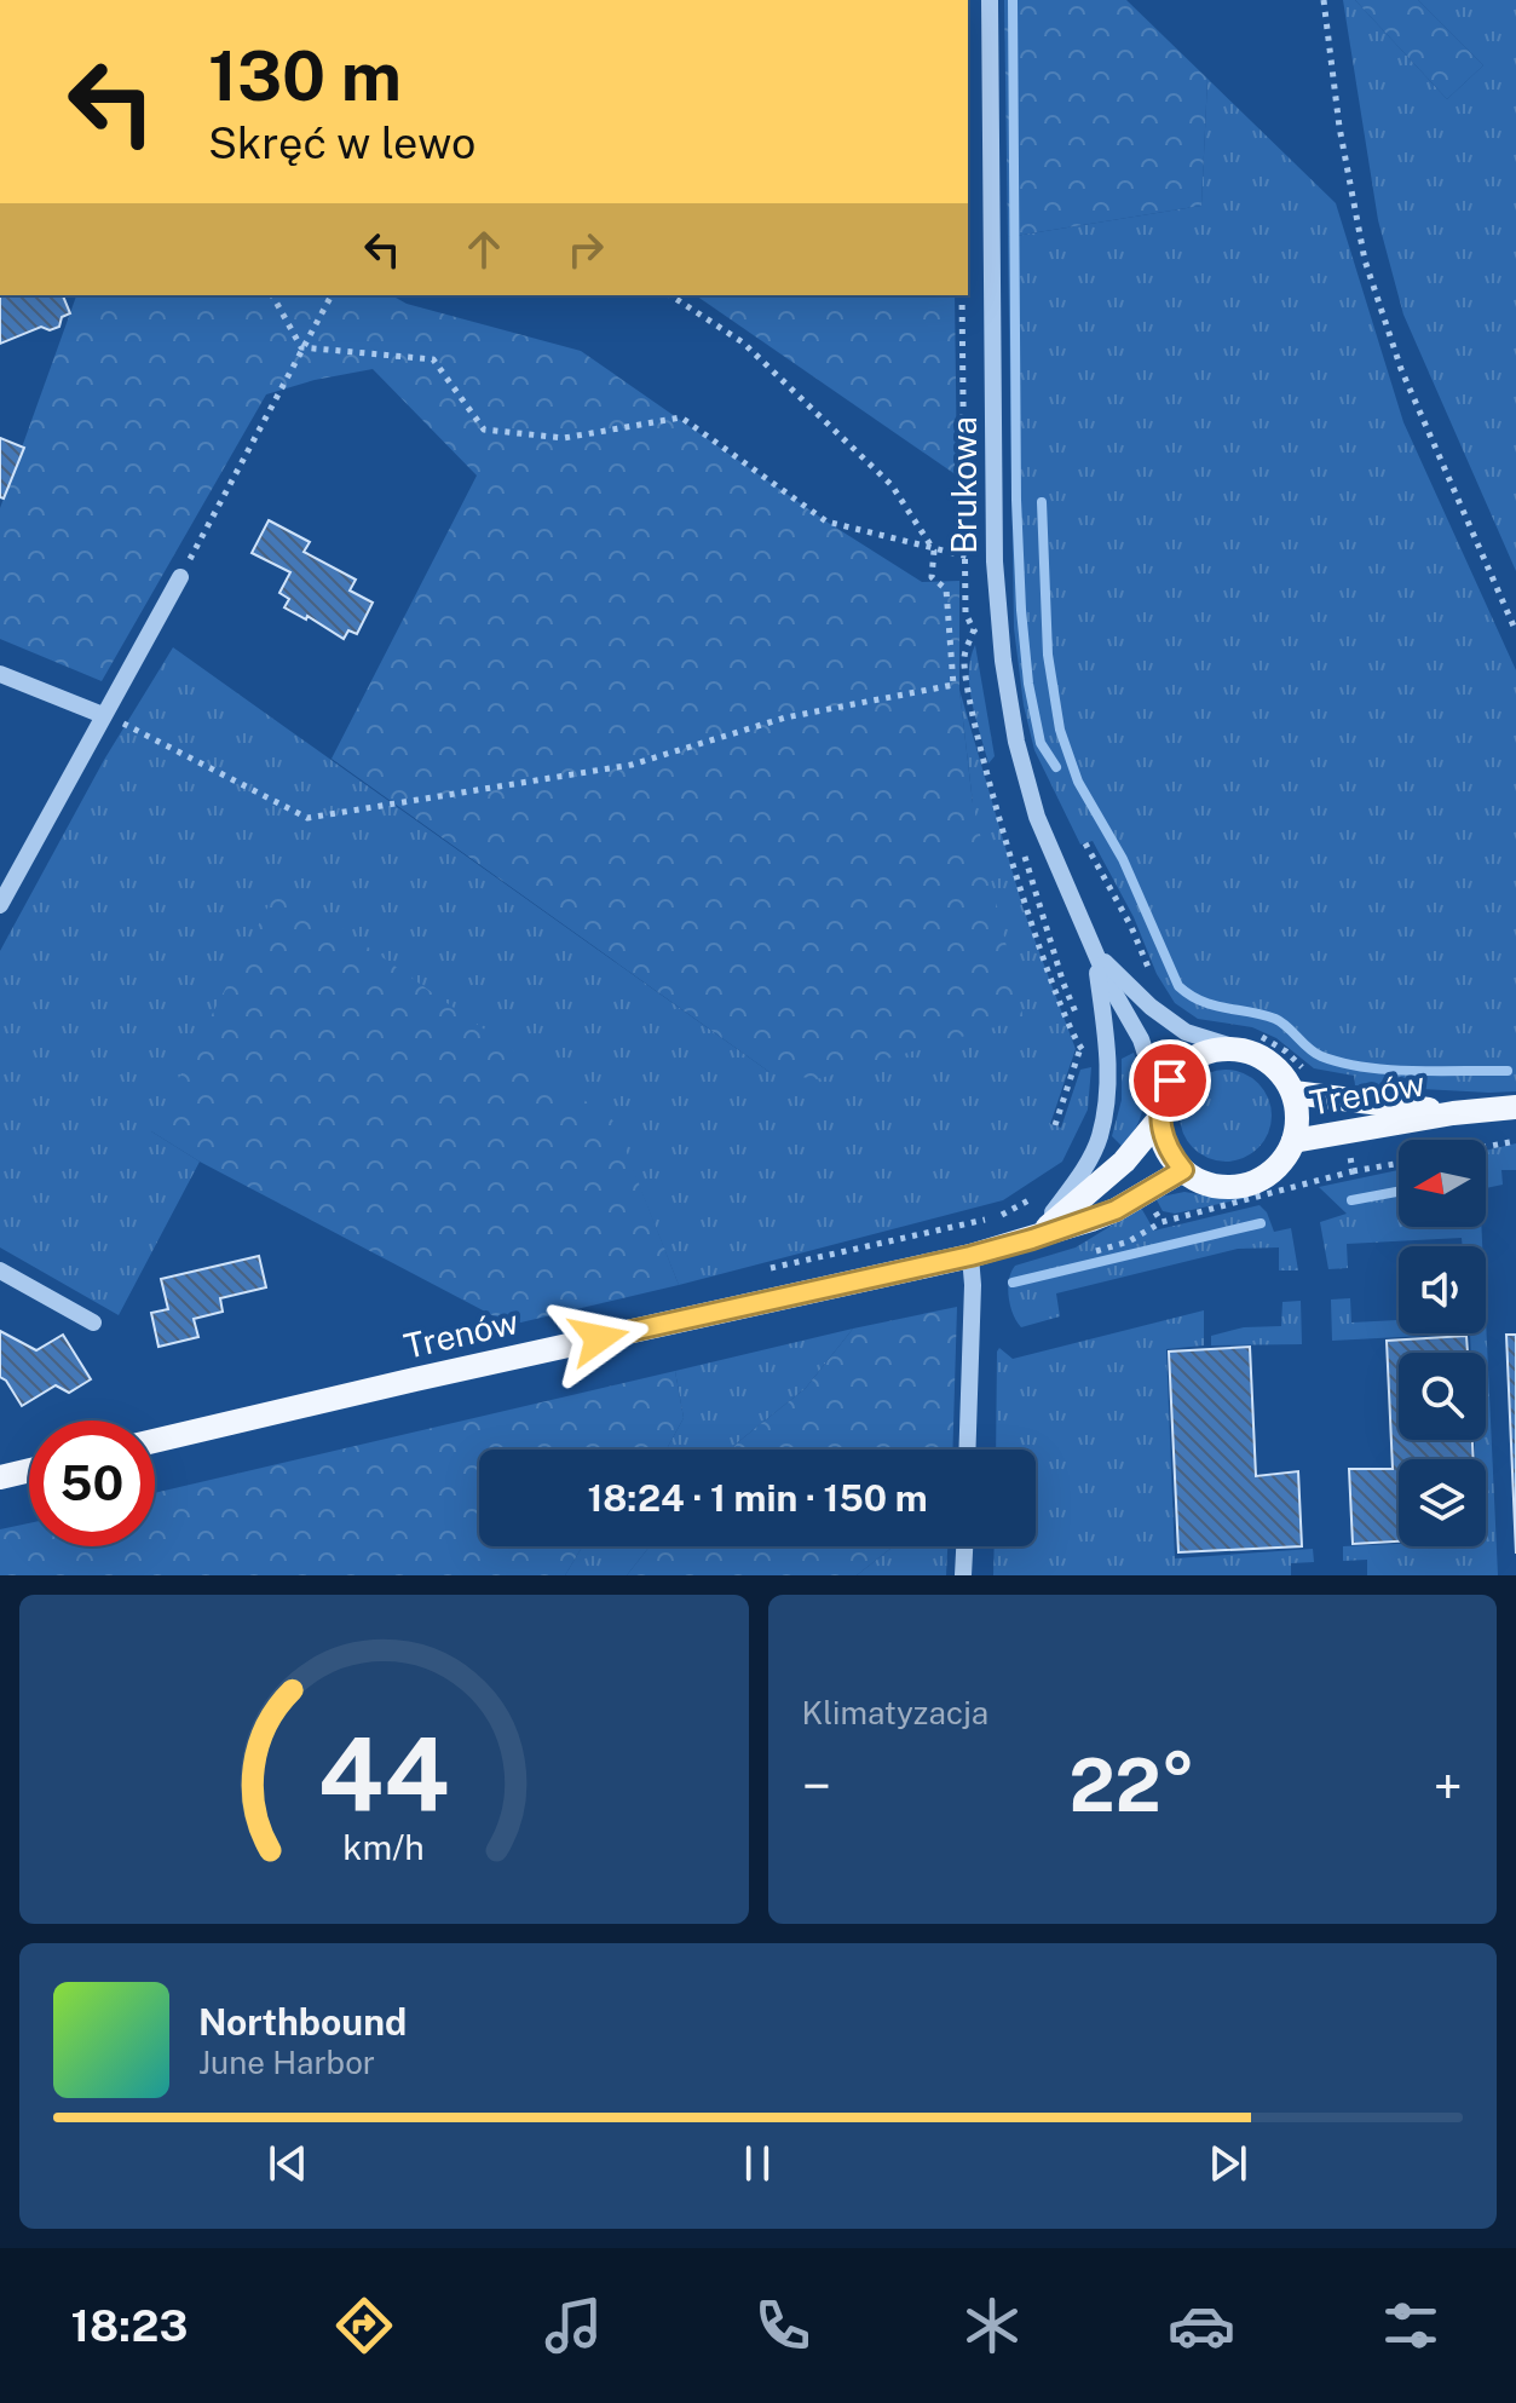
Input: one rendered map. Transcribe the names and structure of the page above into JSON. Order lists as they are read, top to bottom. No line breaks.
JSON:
{"streets":{"main road":["Trenów"],"street":["Brukowa"]},"crossings":[["Brukowa","Trenów"]],"north":"left","page":{"turn":["130 m","Skręć w lewo"],"limit":"50","trip":"18:24 · 1 min · 150 m","tile":"Klimatyzacja","heat":["−","22°","+"],"song":["Northbound","June Harbor"],"tabs":"18:23","gauge":["44","km/h"]}}
